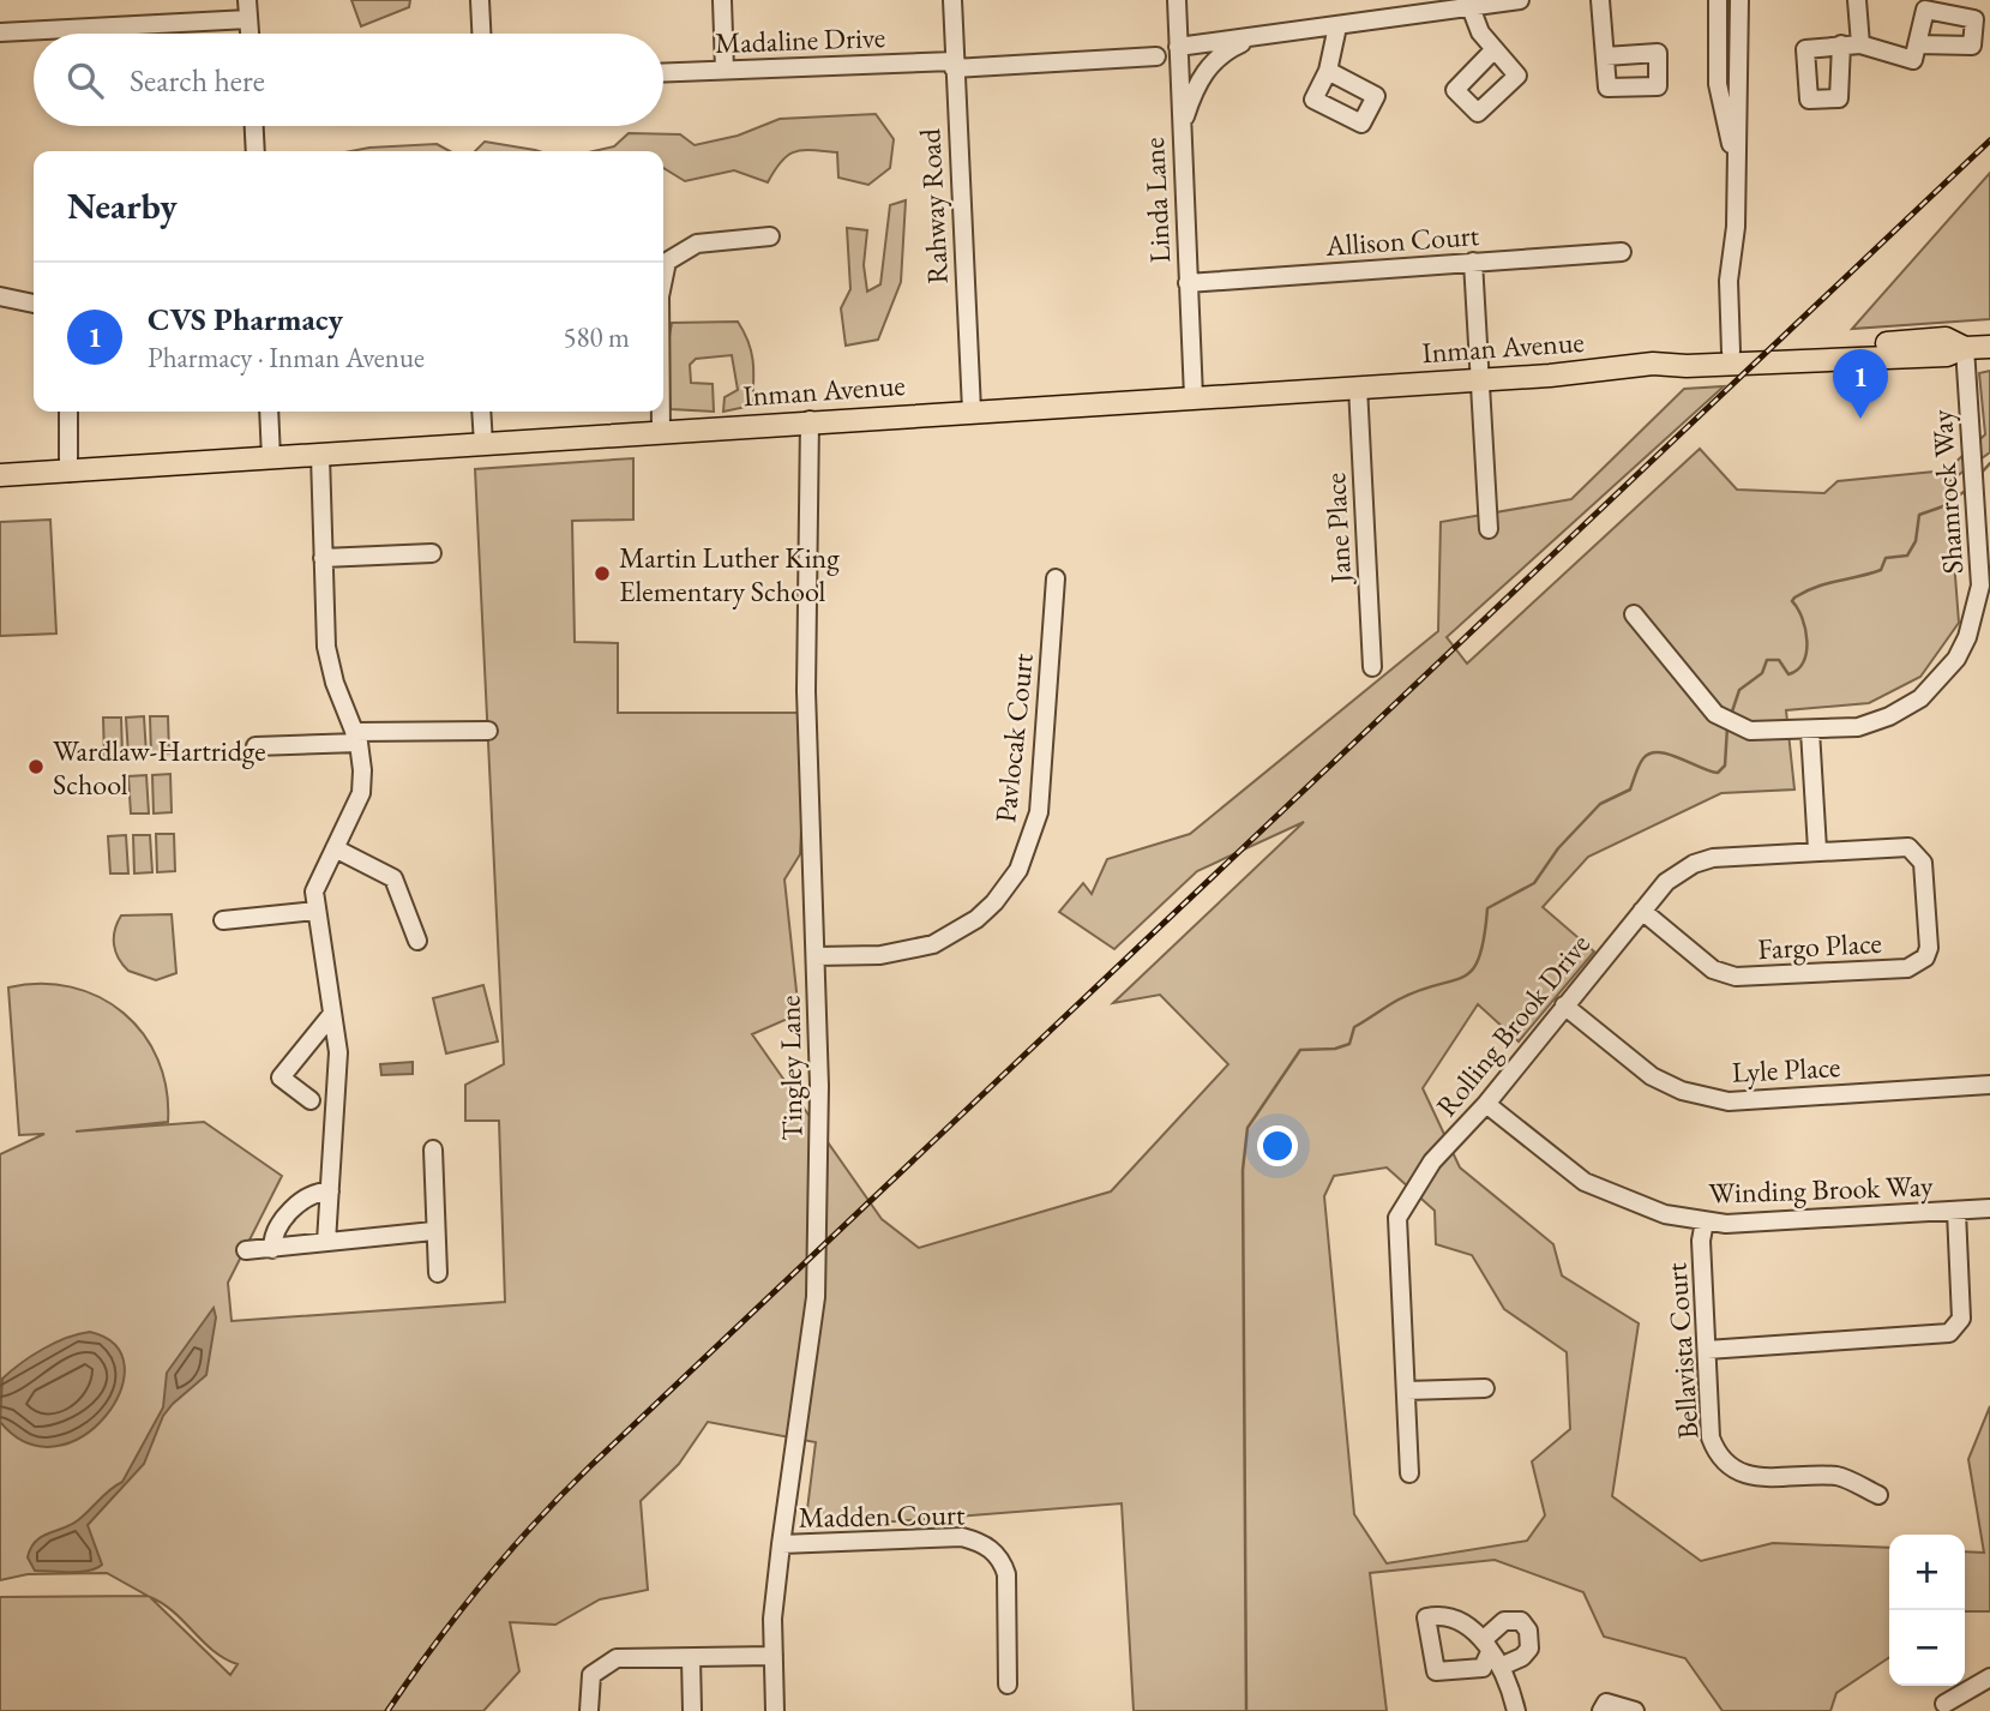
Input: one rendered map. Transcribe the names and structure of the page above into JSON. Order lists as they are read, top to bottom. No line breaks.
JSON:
{"streets":{"main road":["Inman Avenue"],"street":["Madaline Drive","Linda Lane","Rahway Road","Allison Court","Shamrock Way","Jane Place","Pavlocak Court","Fargo Place","Rolling Brook Drive","Tingley Lane","Lyle Place","Winding Brook Way","Bellavista Court","Madden Court"]},"crossings":[["Madaline Drive","Rahway Road"],["Linda Lane","Allison Court"],["Linda Lane","Inman Avenue"],["Rahway Road","Inman Avenue"],["Inman Avenue","Shamrock Way"],["Inman Avenue","Jane Place"],["Inman Avenue","Tingley Lane"],["Pavlocak Court","Tingley Lane"],["Fargo Place","Rolling Brook Drive"],["Rolling Brook Drive","Lyle Place"],["Rolling Brook Drive","Winding Brook Way"],["Tingley Lane","Madden Court"],["Winding Brook Way","Bellavista Court"]],"places":["Martin Luther King Elementary School","Wardlaw-Hartridge School"],"page":{"search":"Search here","heading":"Nearby","list":[{"mark":"1","name":"CVS Pharmacy","note":"Pharmacy · Inman Avenue","value":"580 m"}],"pins":"1","map_buttons":["+","−"]}}
